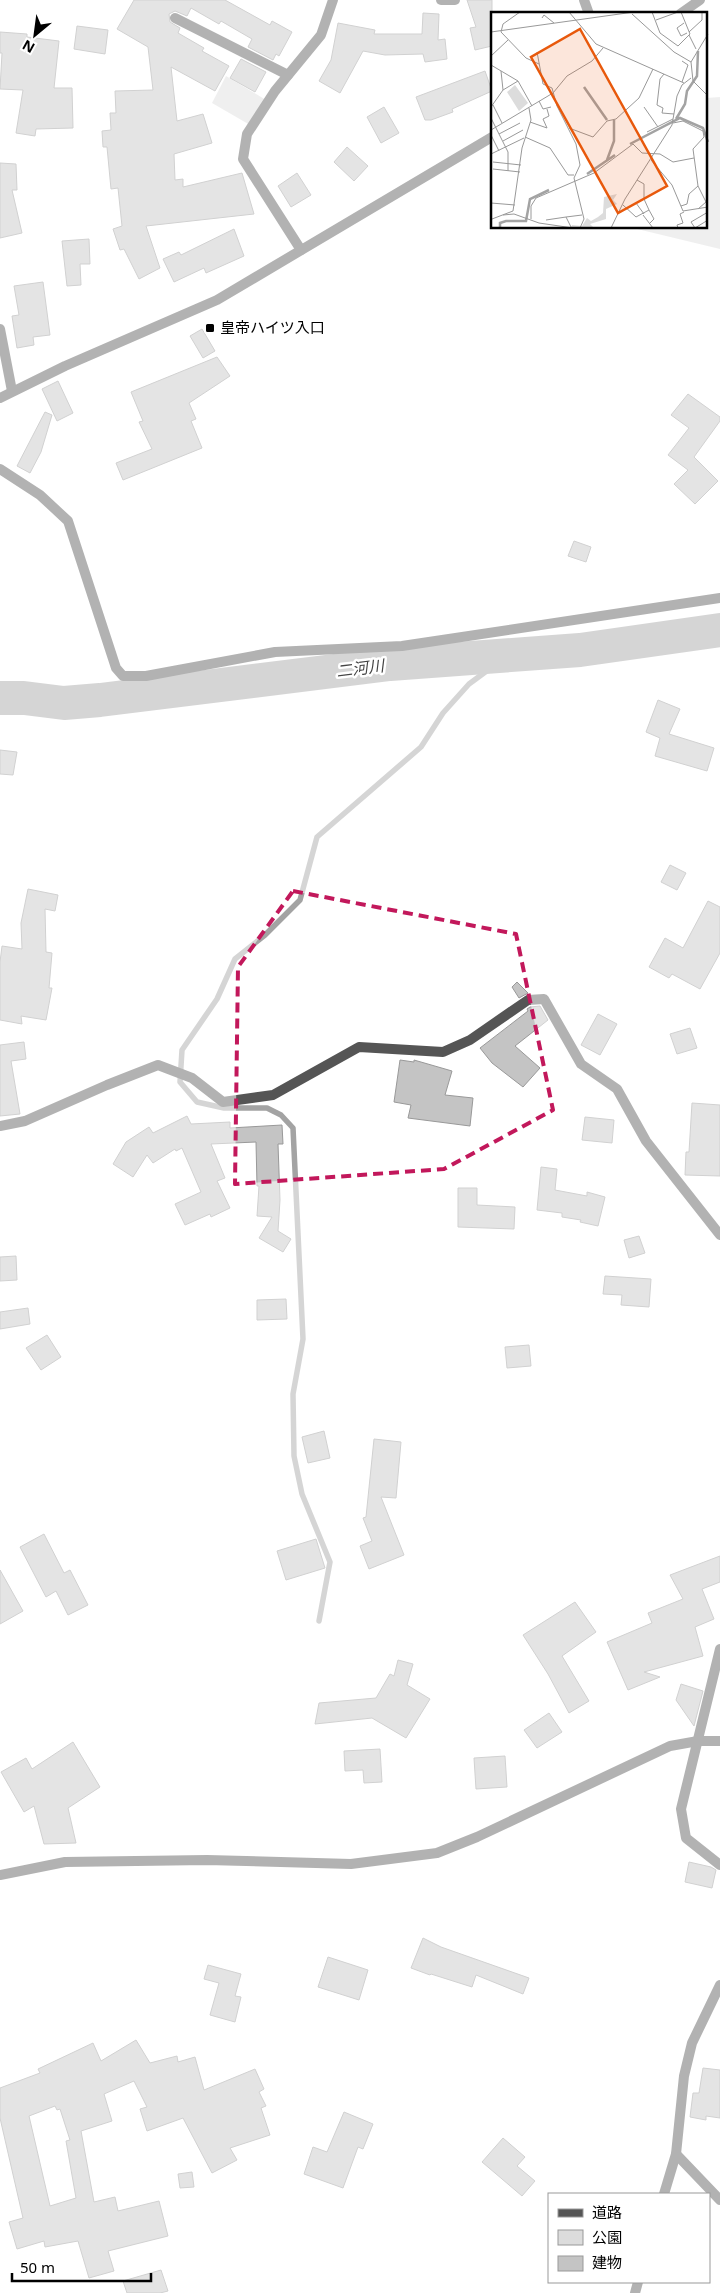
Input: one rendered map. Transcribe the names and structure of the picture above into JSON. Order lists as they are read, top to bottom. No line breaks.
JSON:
{"water":["二河川"],"places":{"transit":["皇帝ハイツ入口"]},"legend":["道路","公園","建物"],"scale_bar":"50 m","north":"bottom left"}
